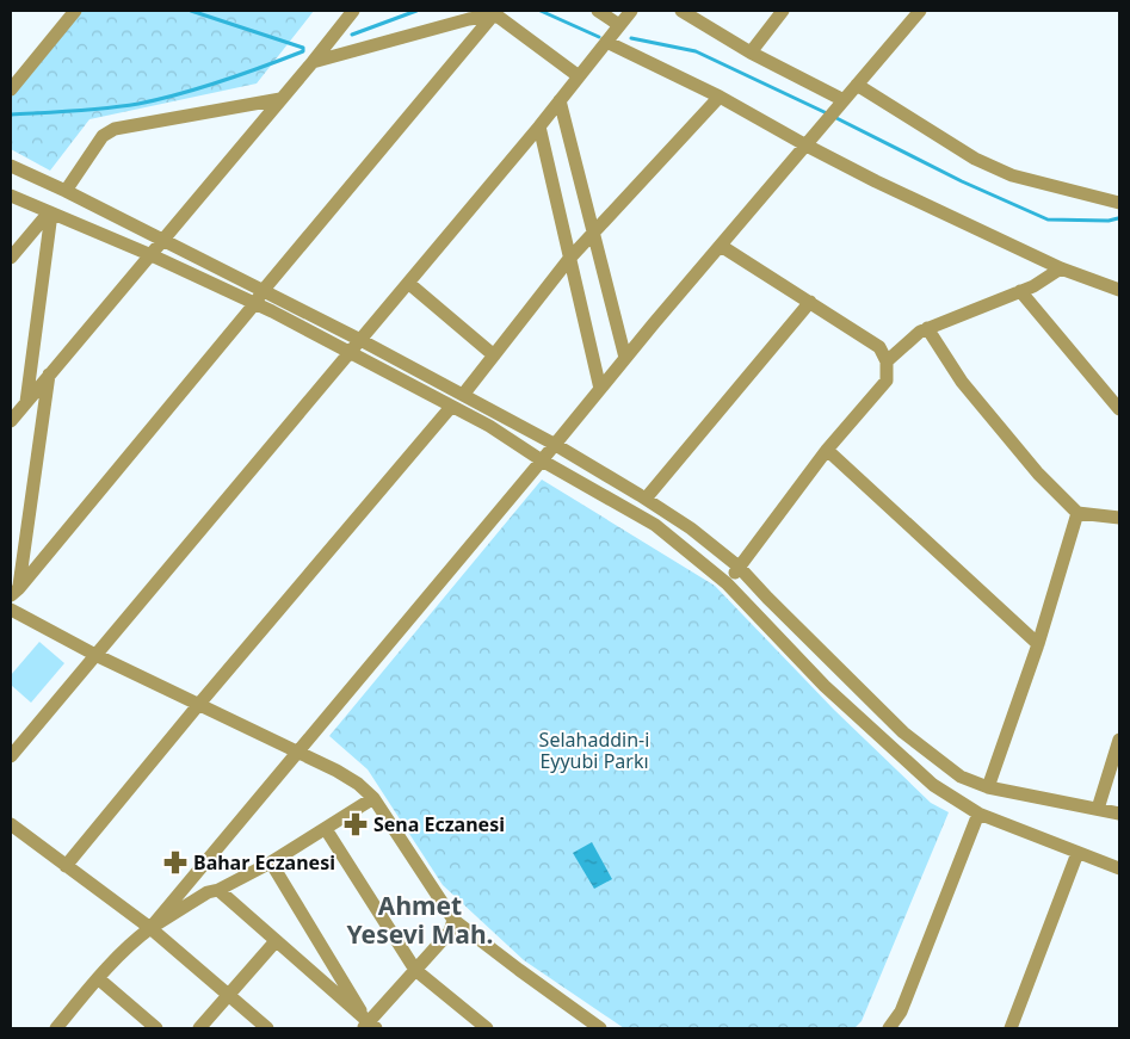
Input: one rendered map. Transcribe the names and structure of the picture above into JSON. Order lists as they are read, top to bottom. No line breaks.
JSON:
{"districts":["Ahmet Yesevi Mah."],"parks":["Selahaddin-i Eyyubi Parkı"],"places":{"pharmacy":["Sena Eczanesi","Bahar Eczanesi"]}}
